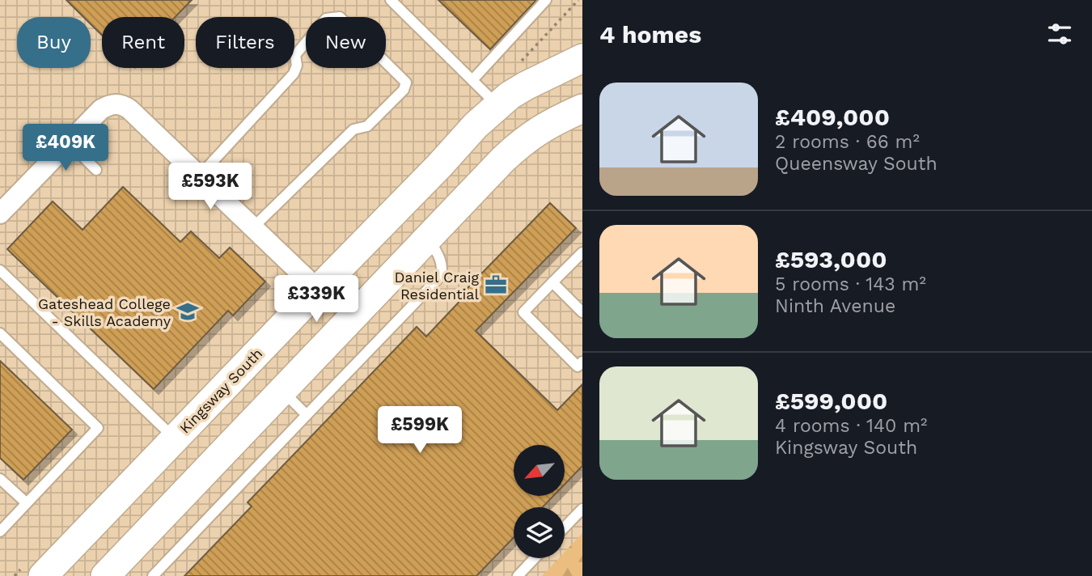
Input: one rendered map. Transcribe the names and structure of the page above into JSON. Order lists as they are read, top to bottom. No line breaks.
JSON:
{"streets":{"street":["Kingsway South"]},"places":{"office":["Daniel Craig Residential"],"school or university":["Gateshead College - Skills Academy"]},"north":"bottom left","page":{"heading":"4 homes","chip":["Buy","Rent","Filters","New"],"list":[{"name":"£409,000","note":"2 rooms · 66 m² · Queensway South"},{"name":"£593,000","note":"5 rooms · 143 m² · Ninth Avenue"},{"name":"£599,000","note":"4 rooms · 140 m² · Kingsway South"}],"price":["£409K","£593K","£339K","£599K"]}}
